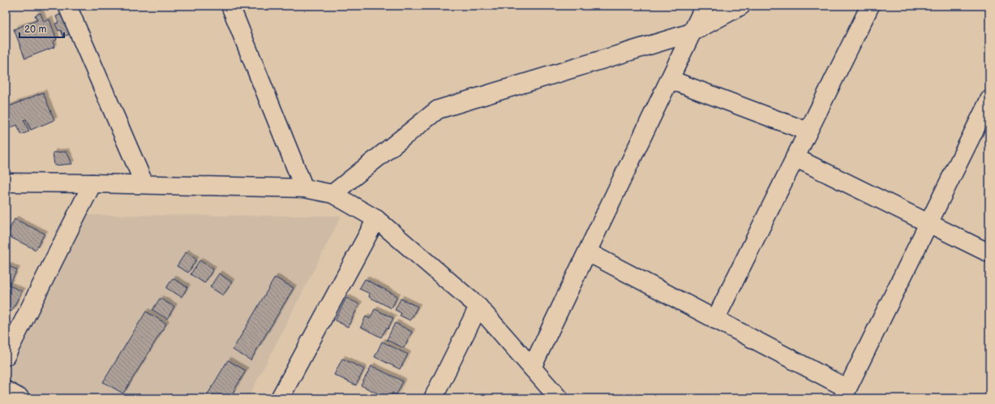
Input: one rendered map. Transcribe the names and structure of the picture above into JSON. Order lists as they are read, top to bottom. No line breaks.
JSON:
{"scale_bar":"20 m"}
